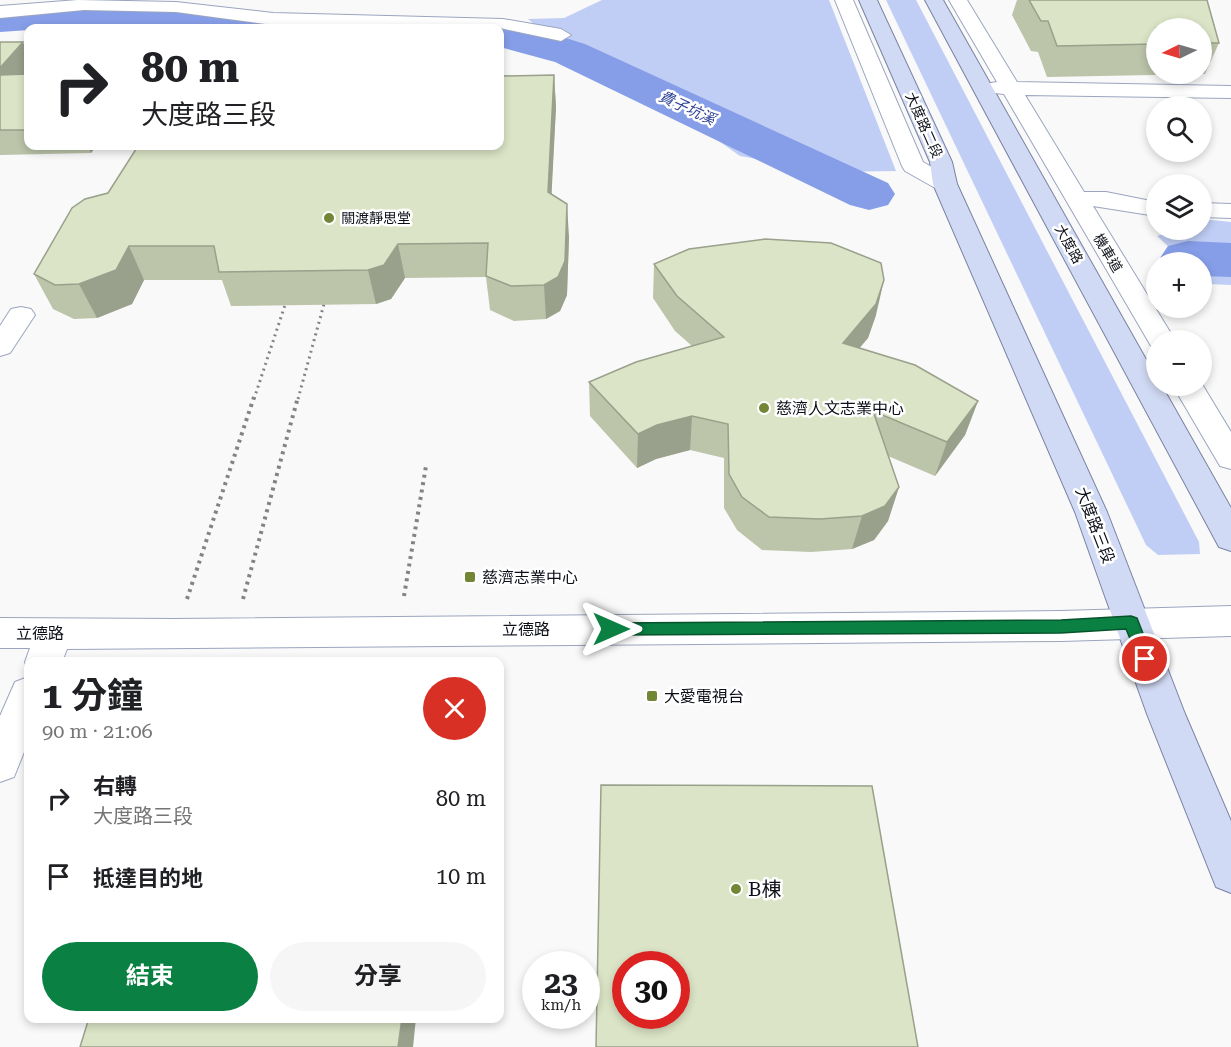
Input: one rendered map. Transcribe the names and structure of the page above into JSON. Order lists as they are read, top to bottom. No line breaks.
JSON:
{"streets":{"main road":["大度路二段","大度路","大度路三段"],"street":["機車道","立德路"]},"crossings":[["大度路二段","大度路三段"],["大度路三段","立德路"]],"water":["貴子坑溪"],"places":{"other":["關渡靜思堂","慈濟人文志業中心","B棟"],"transit":["慈濟志業中心","大愛電視台"]},"north":"left","page":{"map_buttons":["+","−"],"turn":["80 m","大度路三段"],"heading":["1 分鐘","90 m · 21:06"],"list":[{"name":"右轉","note":"大度路三段","value":"80 m"},{"name":"抵達目的地","value":"10 m"}],"buttons":["結束","分享"],"speed":"23 km/h","limit":"30"}}
